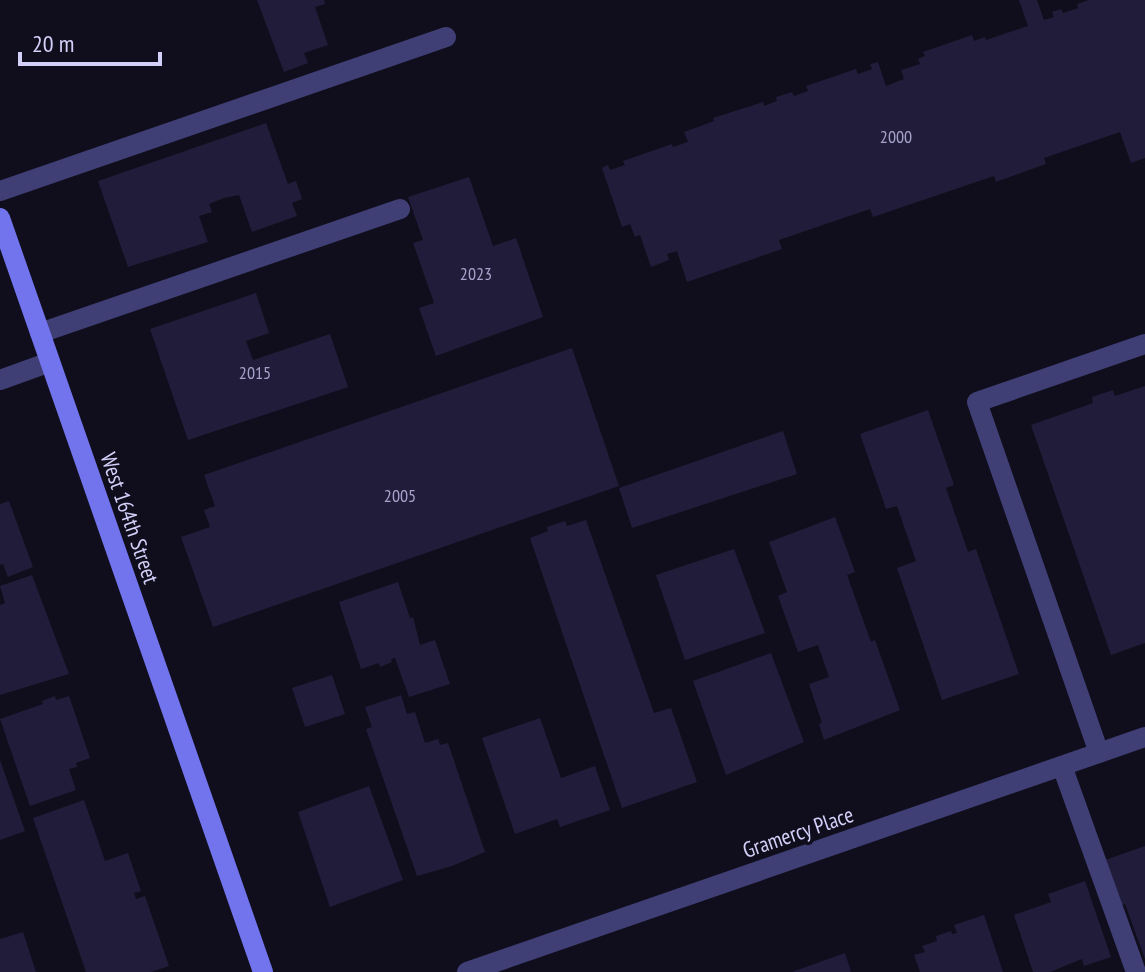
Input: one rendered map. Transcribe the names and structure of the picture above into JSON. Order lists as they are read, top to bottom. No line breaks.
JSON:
{"streets":{"main road":["West 164th Street"],"street":["Gramercy Place"]},"house_numbers":["2000","2023","2015","2005"],"scale_bar":"20 m"}
